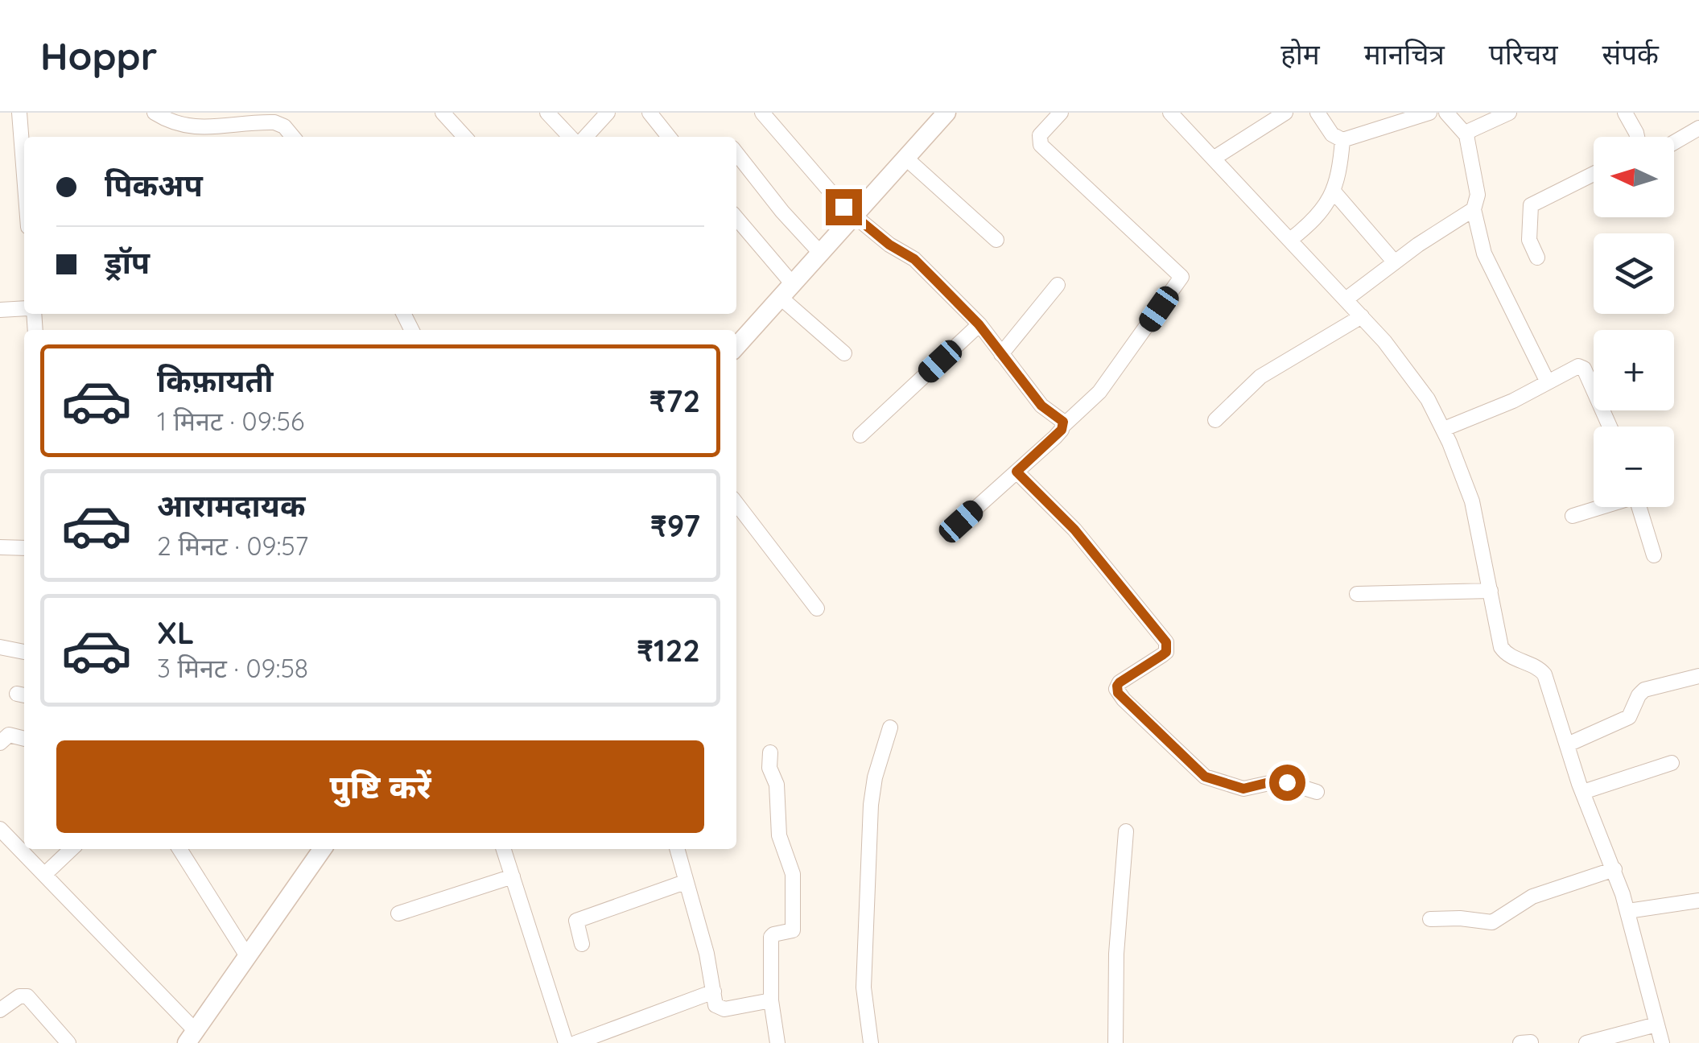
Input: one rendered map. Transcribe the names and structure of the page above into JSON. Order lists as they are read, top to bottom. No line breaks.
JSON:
{"north":"left","page":{"header":"Hoppr","nav":["होम","मानचित्र","परिचय","संपर्क"],"map_buttons":["+","−"],"banner":["पिकअप","ड्रॉप"],"list":[{"name":"किफ़ायती","note":"1 मिनट · 09:56","value":"₹72"},{"name":"आरामदायक","note":"2 मिनट · 09:57","value":"₹97"},{"name":"XL","note":"3 मिनट · 09:58","value":"₹122"}],"buttons":"पुष्टि करें"}}
